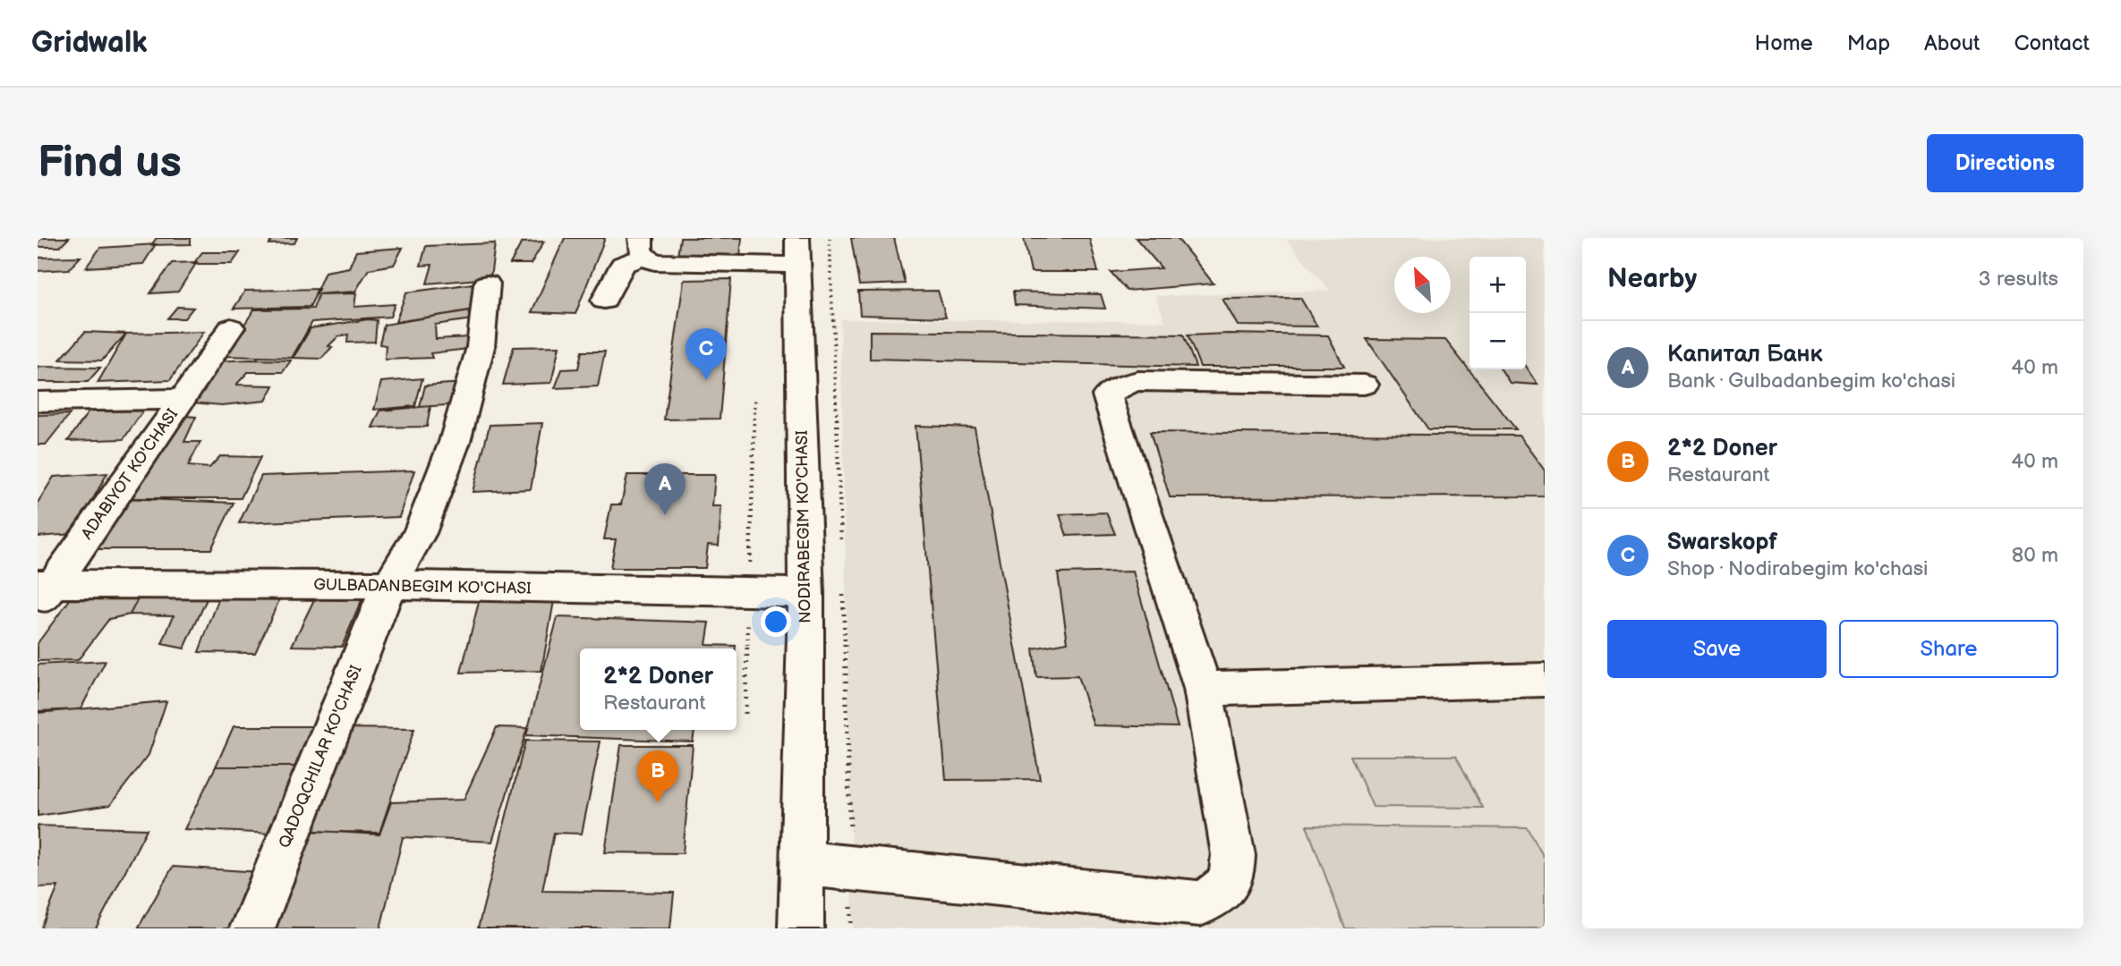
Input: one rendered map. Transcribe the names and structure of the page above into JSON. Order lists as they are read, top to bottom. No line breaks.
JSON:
{"streets":{"street":["ADABIYOT KO'CHASI","NODIRABEGIM KO'CHASI","GULBADANBEGIM KO'CHASI","QADOQCHILAR KO'CHASI"]},"crossings":[["ADABIYOT KO'CHASI","GULBADANBEGIM KO'CHASI"],["NODIRABEGIM KO'CHASI","GULBADANBEGIM KO'CHASI"],["GULBADANBEGIM KO'CHASI","QADOQCHILAR KO'CHASI"]],"north":"top left","page":{"header":"Gridwalk","nav":["Home","Map","About","Contact"],"buttons":["Directions",["Save","Share"]],"title":"Find us","heading":["Nearby","3 results"],"map_buttons":["+","−"],"list":[{"mark":"A","name":"Капитал Банк","note":"Bank · Gulbadanbegim ko'chasi","value":"40 m"},{"mark":"B","name":"2*2 Doner","note":"Restaurant","value":"40 m"},{"mark":"C","name":"Swarskopf","note":"Shop · Nodirabegim ko'chasi","value":"80 m"}],"pins":["C","A","B"],"popup":["2*2 Doner","Restaurant"]}}
